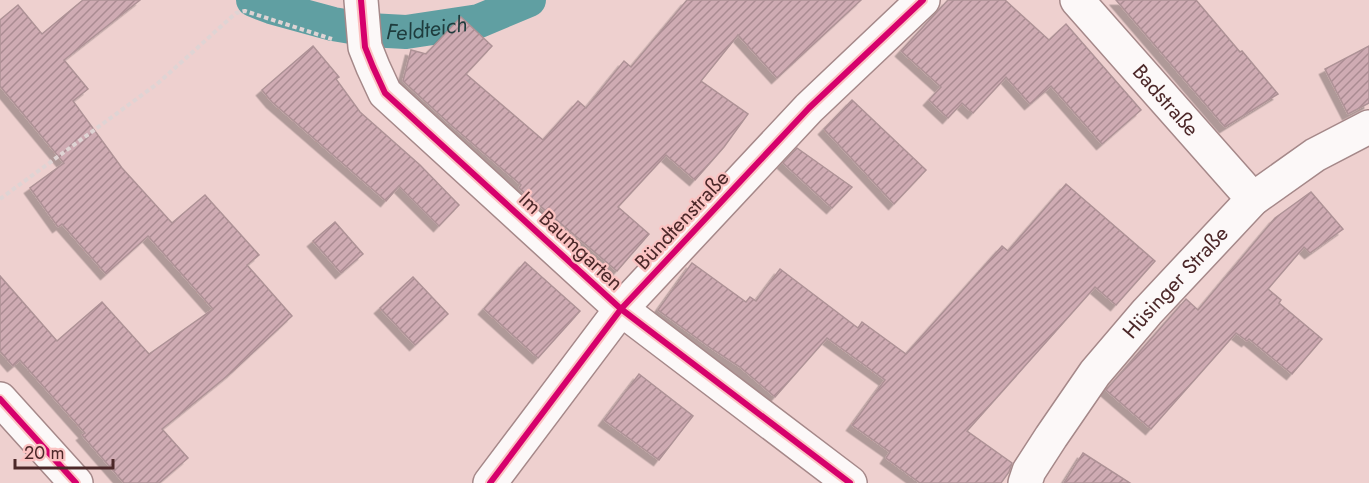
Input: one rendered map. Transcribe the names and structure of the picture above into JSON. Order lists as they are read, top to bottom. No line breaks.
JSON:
{"streets":{"street":["Badstraße","Bündtenstraße","Im Baumgarten","Hüsinger Straße"]},"crossings":[["Badstraße","Hüsinger Straße"],["Bündtenstraße","Im Baumgarten"]],"water":["Feldteich"],"scale_bar":"20 m"}
